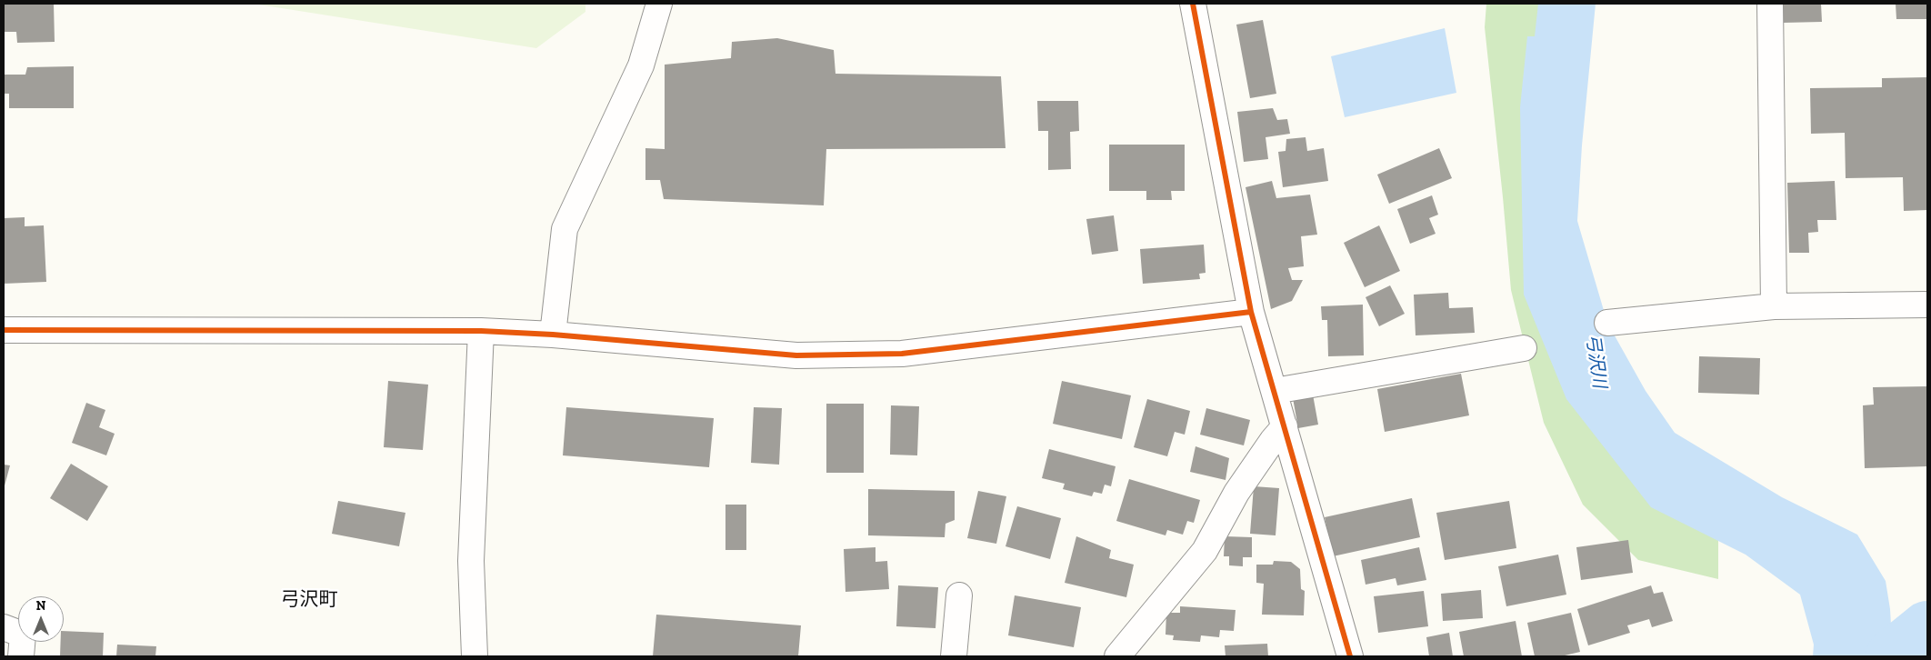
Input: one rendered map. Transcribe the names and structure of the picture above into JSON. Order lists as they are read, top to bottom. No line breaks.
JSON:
{"districts":["弓沢町"],"water":["弓沢川"],"north":"top"}
